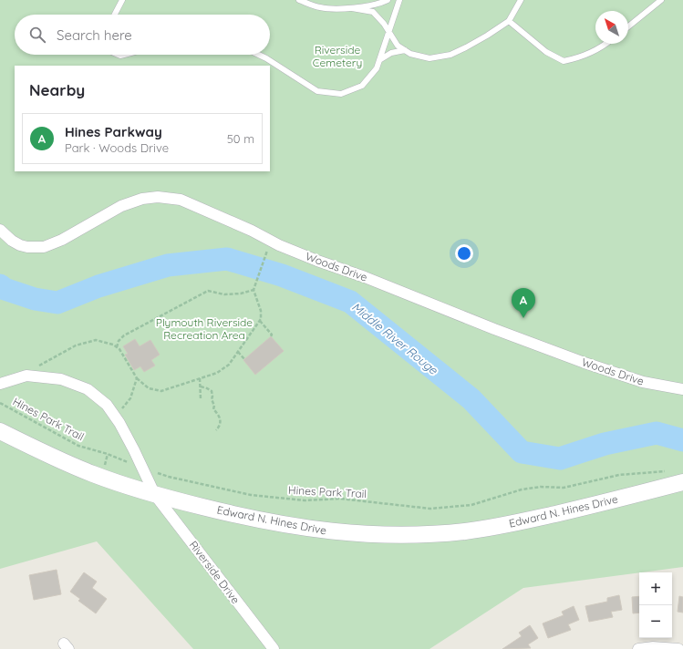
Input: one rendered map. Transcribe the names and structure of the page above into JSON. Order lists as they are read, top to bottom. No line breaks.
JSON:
{"streets":{"street":["Woods Drive","Edward N. Hines Drive","Riverside Drive"],"path":["Hines Park Trail"]},"crossings":[["Hines Park Trail","Edward N. Hines Drive"],["Hines Park Trail","Riverside Drive"],["Edward N. Hines Drive","Riverside Drive"]],"water":["Middle River Rouge"],"parks":["Riverside Cemetery","Plymouth Riverside Recreation Area"],"north":"top left","page":{"search":"Search here","heading":"Nearby","list":[{"mark":"A","name":"Hines Parkway","note":"Park · Woods Drive","value":"50 m"}],"pins":"A","map_buttons":["+","−"]}}
